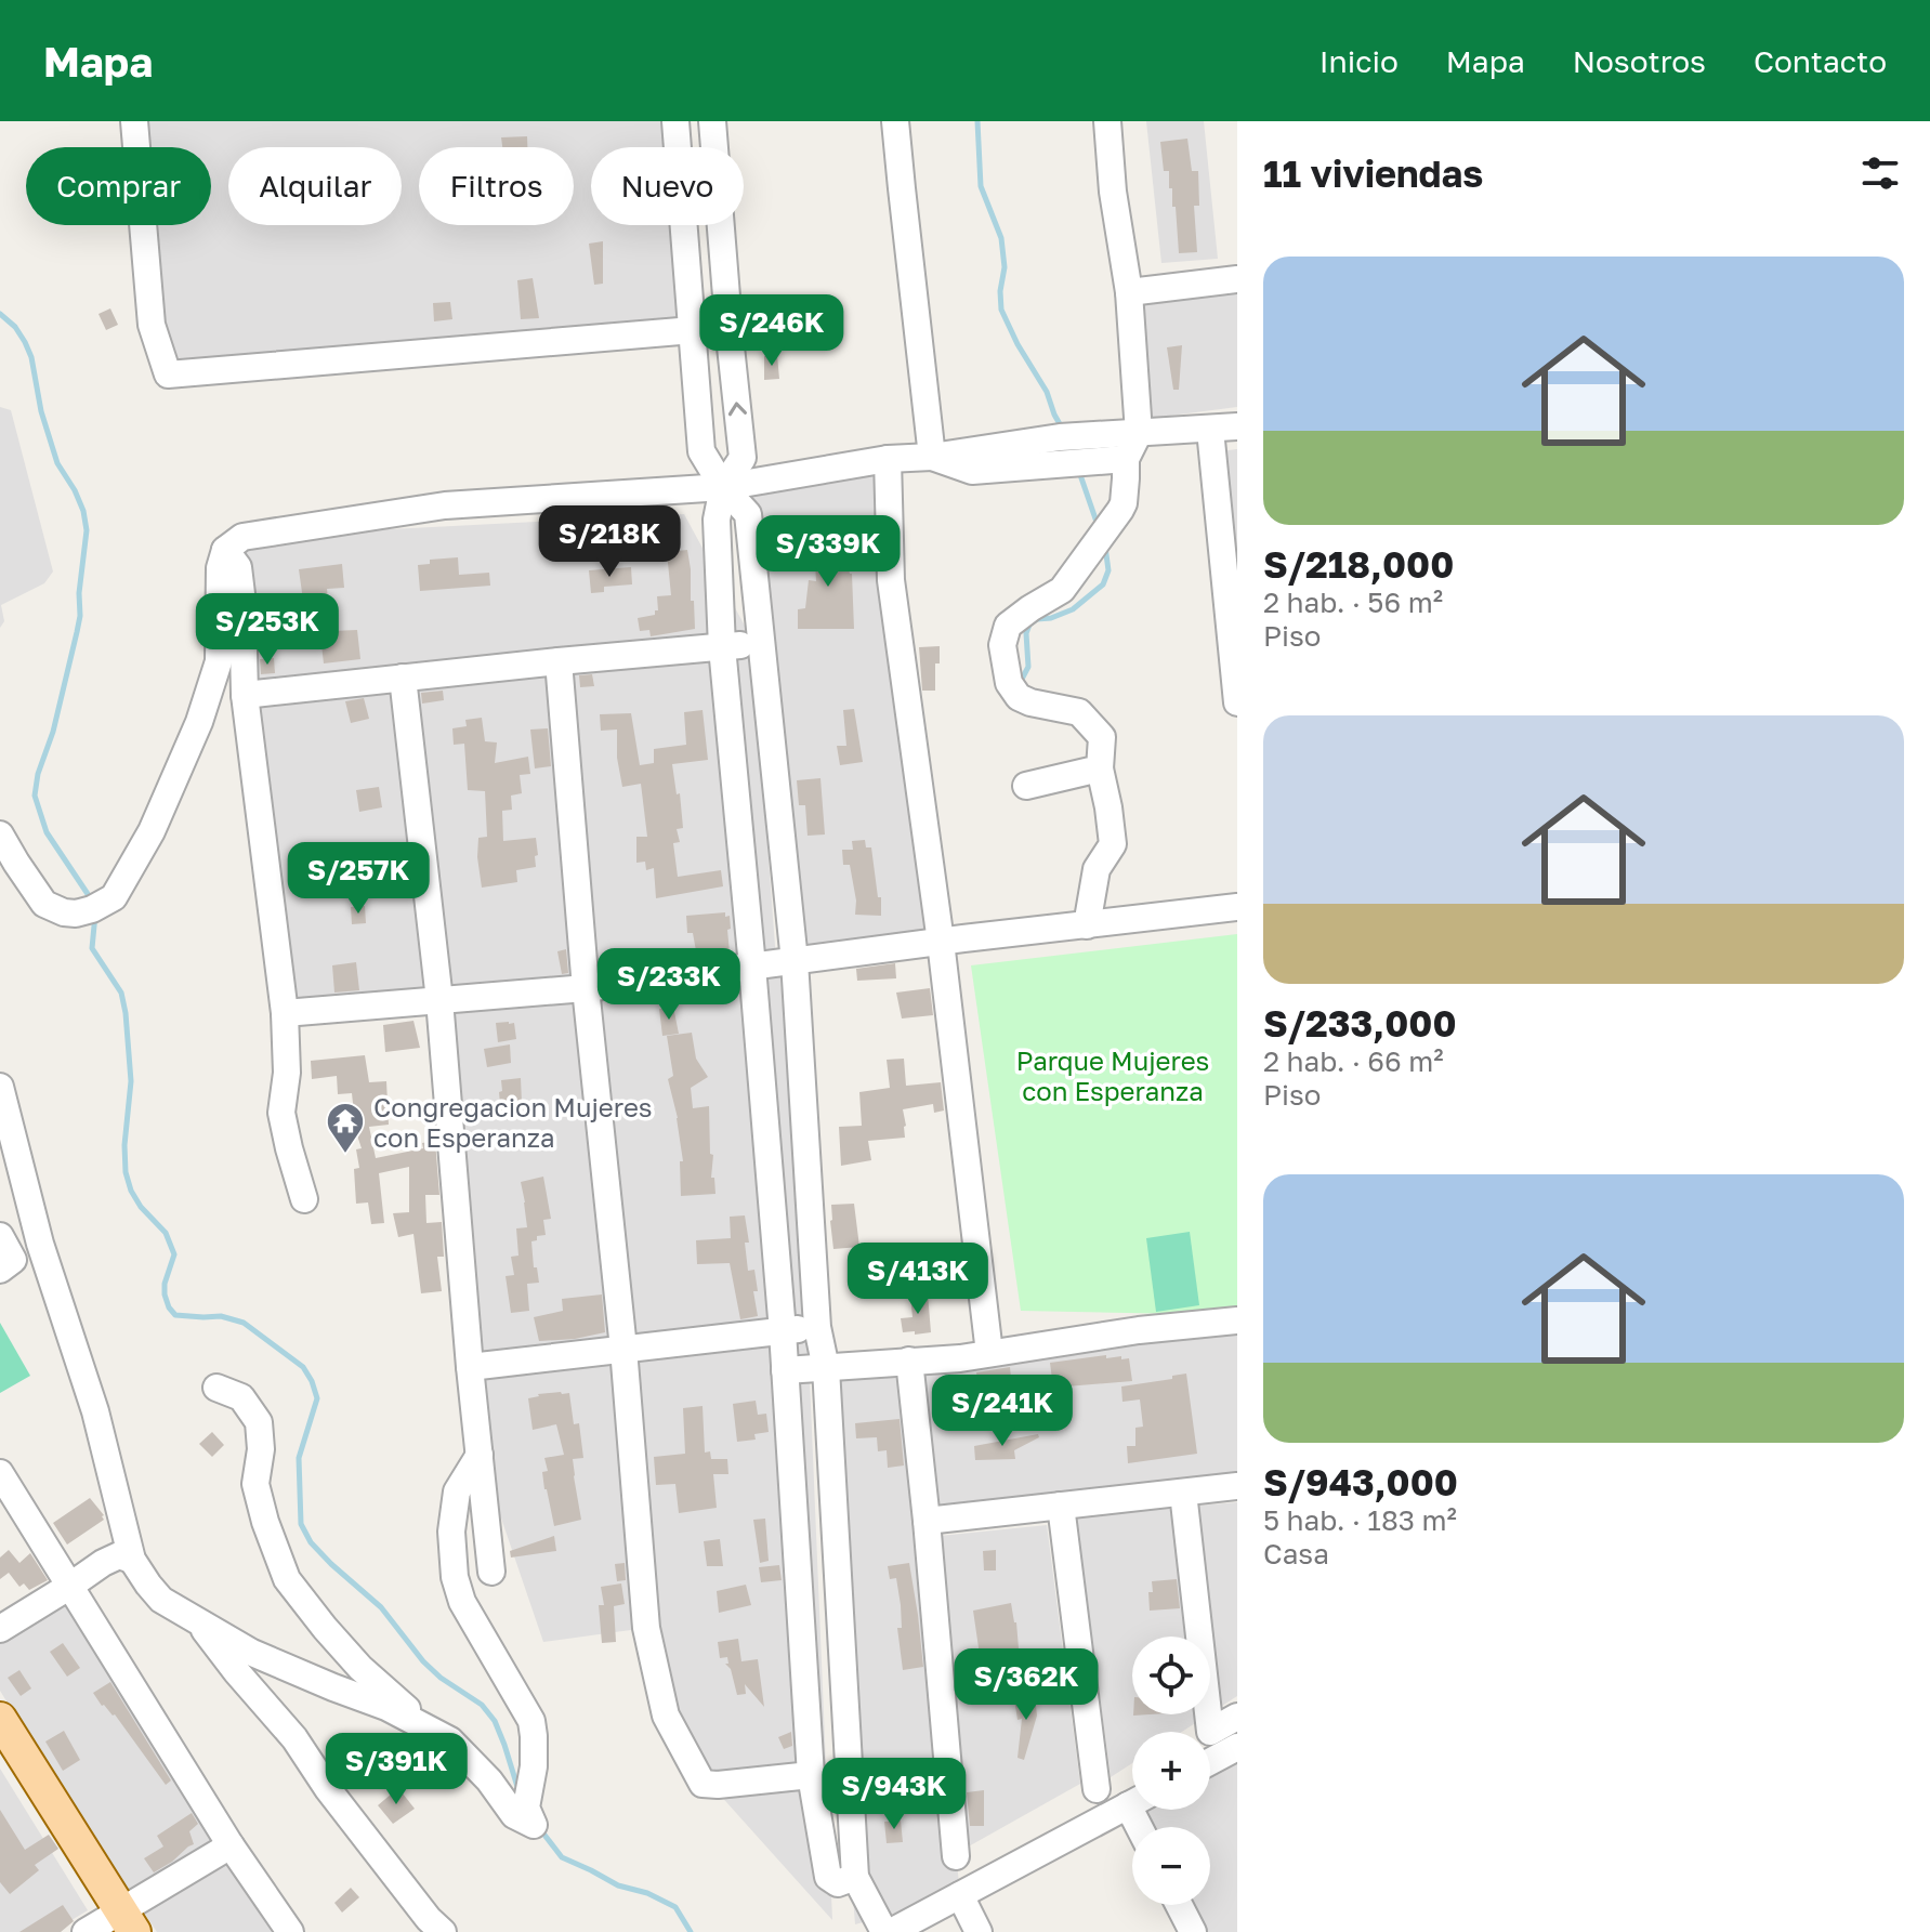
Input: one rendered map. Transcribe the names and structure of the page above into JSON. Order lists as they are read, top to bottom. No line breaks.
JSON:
{"parks":["Parque Mujeres con Esperanza"],"places":{"temple":["Congregacion Mujeres con Esperanza"]},"page":{"header":"Mapa","nav":["Inicio","Mapa","Nosotros","Contacto"],"heading":"11 viviendas","chip":["Comprar","Alquilar","Filtros","Nuevo"],"list":[{"name":"S/218,000","note":"2 hab. · 56 m² · Piso"},{"name":"S/233,000","note":"2 hab. · 66 m² · Piso"},{"name":"S/943,000","note":"5 hab. · 183 m² · Casa"}],"price":["S/246K","S/218K","S/339K","S/253K","S/257K","S/233K","S/413K","S/241K","S/362K","S/391K","S/943K"],"map_buttons":["+","−"]}}
